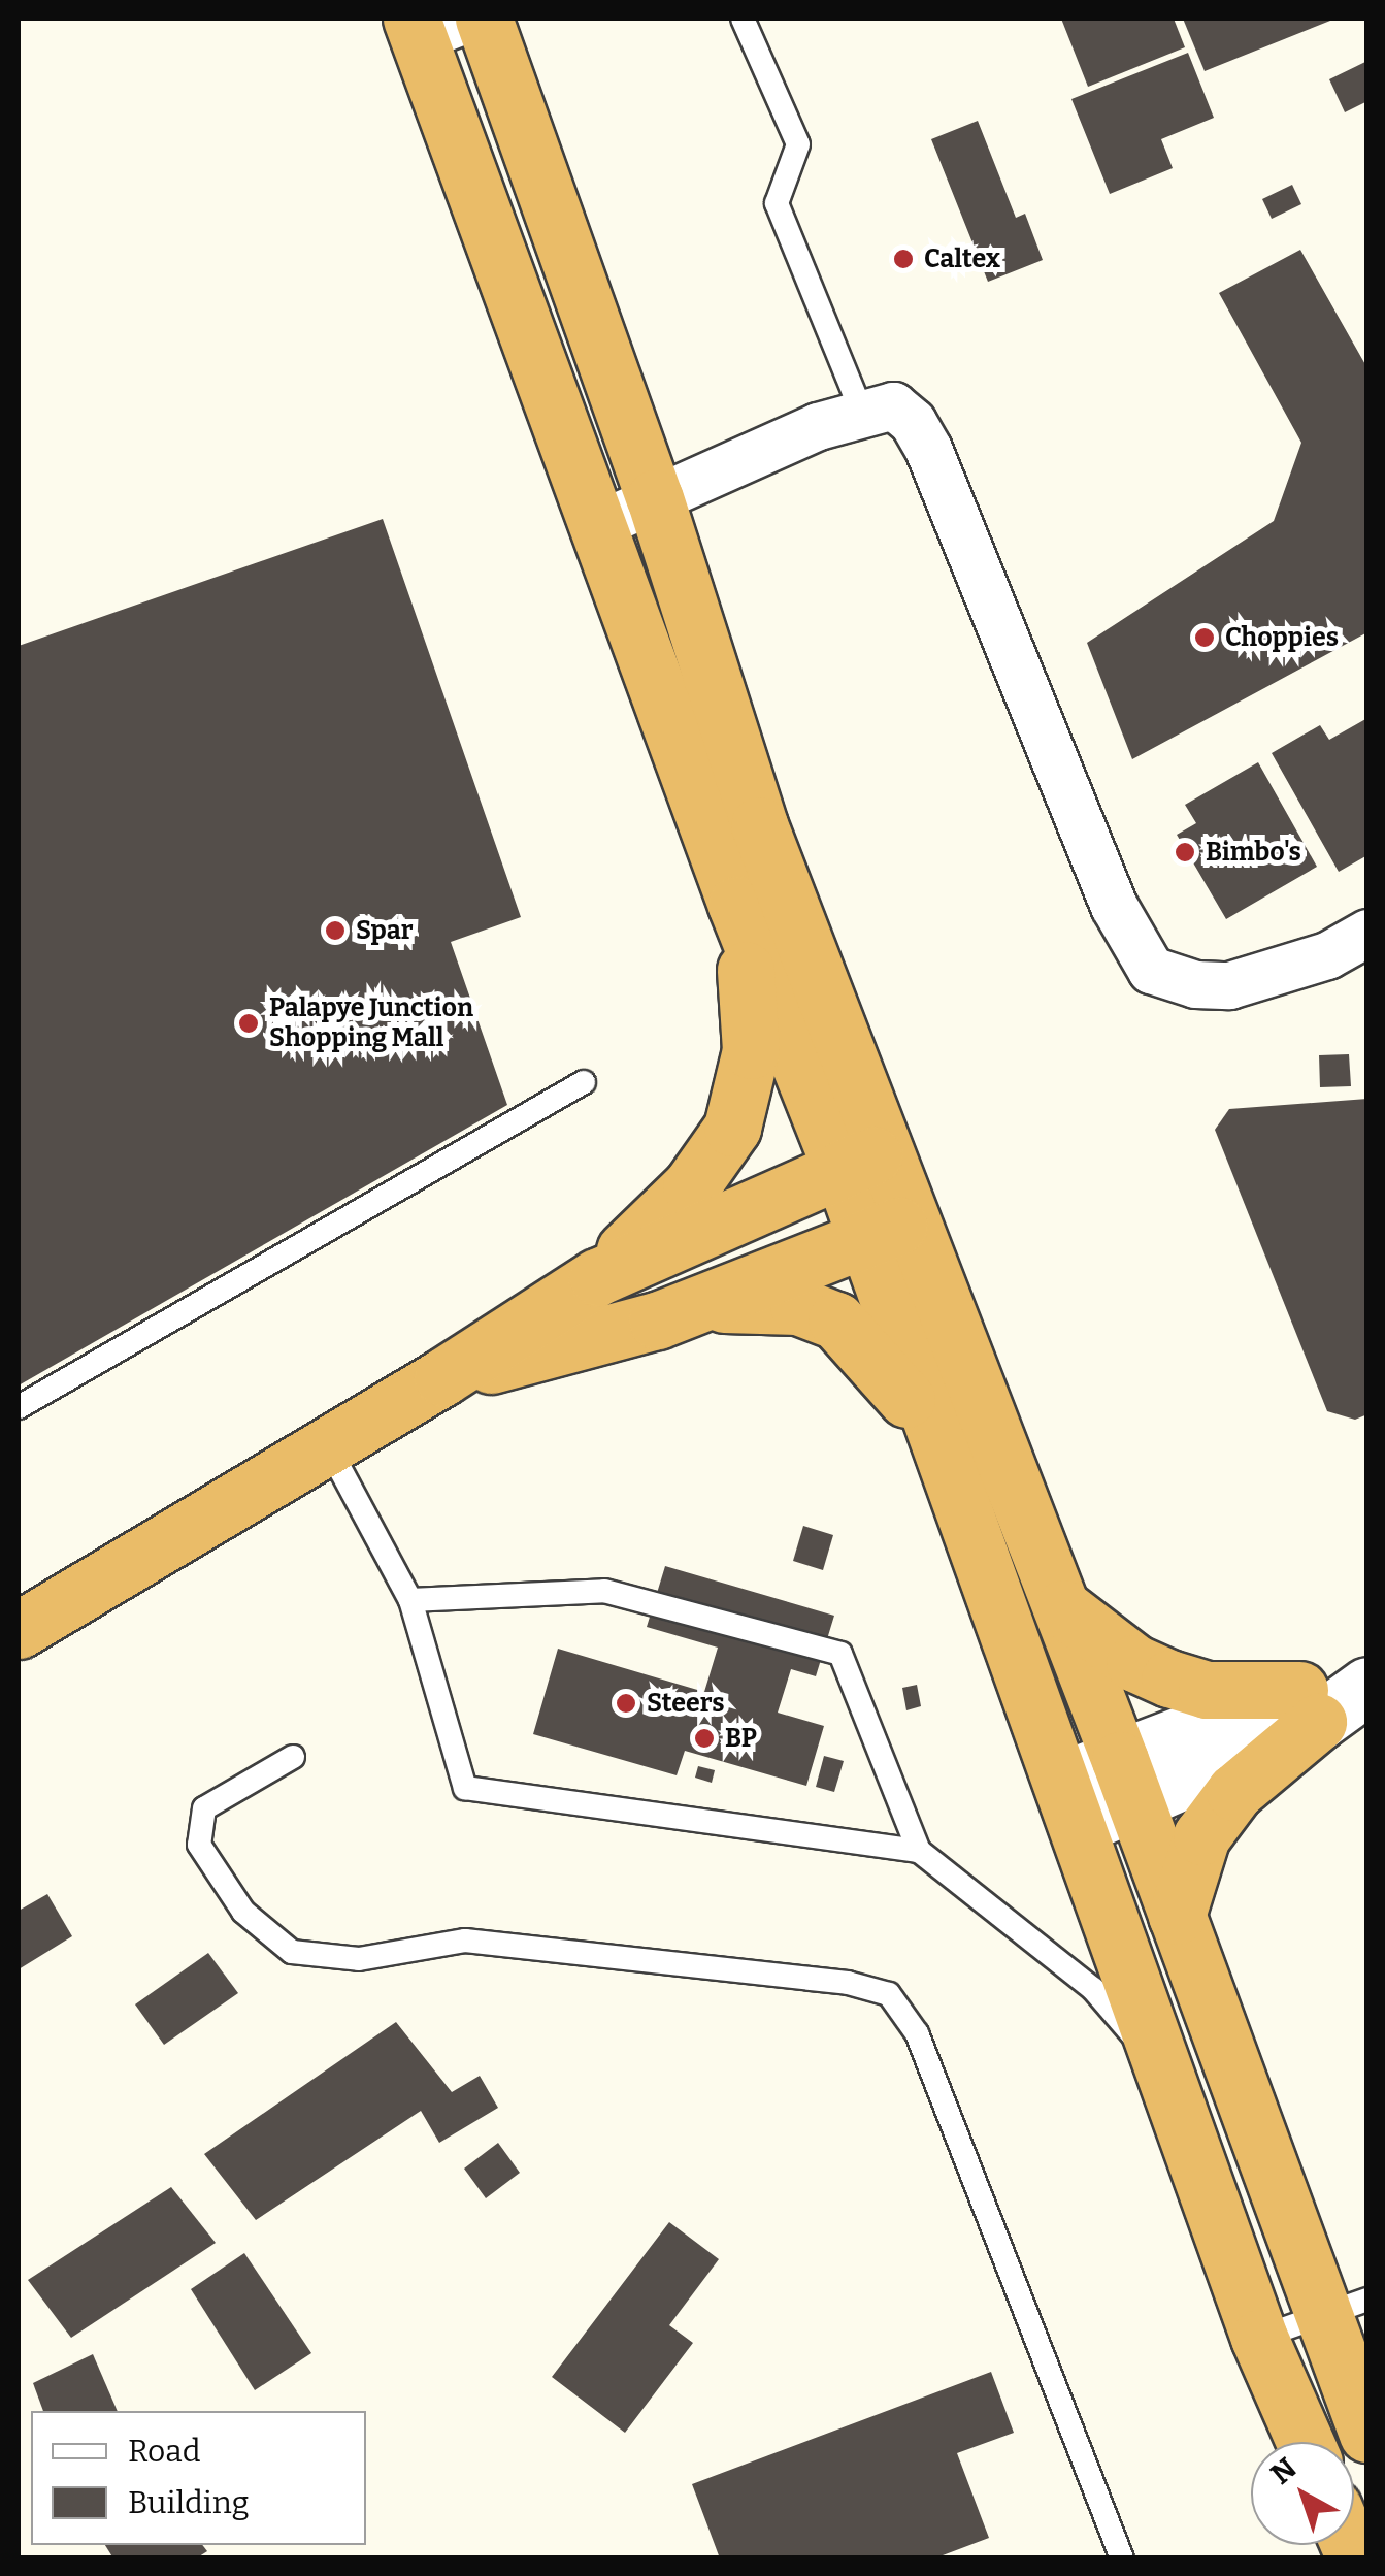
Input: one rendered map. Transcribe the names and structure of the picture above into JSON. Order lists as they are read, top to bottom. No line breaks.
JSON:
{"places":["Caltex","Choppies","Bimbo's","Spar","Palapye Junction Shopping Mall","Steers","BP"],"legend":["Road","Building"],"north":"top left"}
